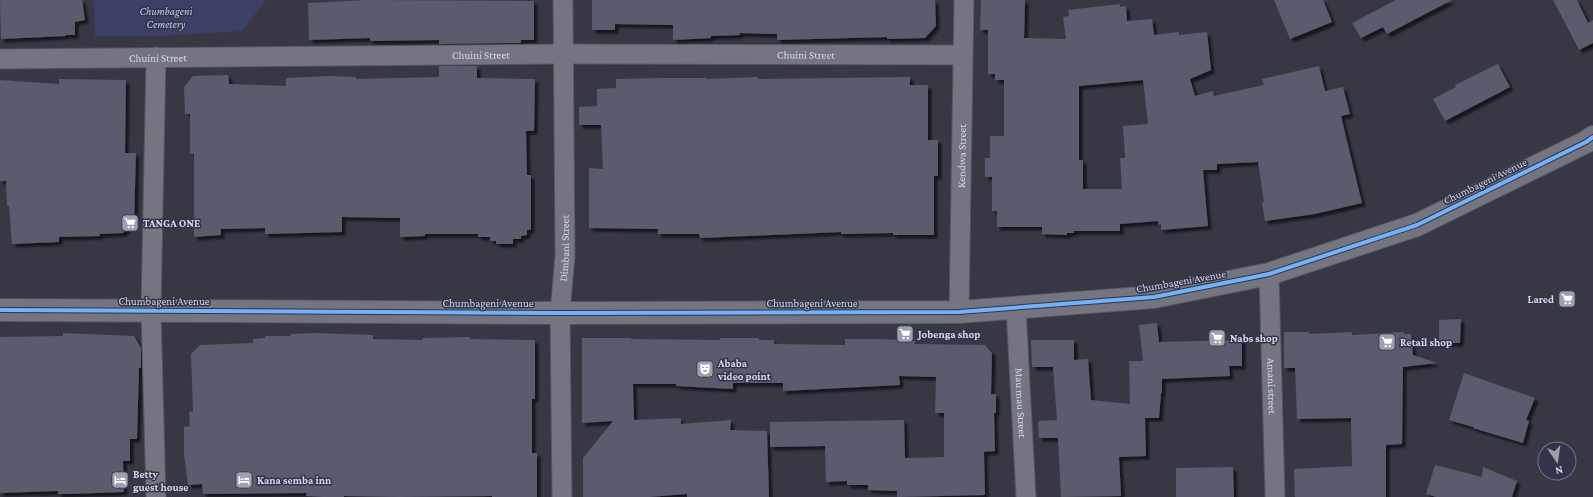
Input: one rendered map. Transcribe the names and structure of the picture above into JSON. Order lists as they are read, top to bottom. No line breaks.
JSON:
{"streets":{"street":["Chuini Street","Kendwa Street","Chumbageni Avenue","Dimbani Street","Amani street","Mau mau Street"]},"crossings":[["Chuini Street","Kendwa Street"],["Chuini Street","Dimbani Street"],["Kendwa Street","Chumbageni Avenue"],["Chumbageni Avenue","Dimbani Street"],["Chumbageni Avenue","Amani street"],["Chumbageni Avenue","Mau mau Street"]],"parks":["Chumbageni Cemetery"],"places":{"supermarket":["TANGA ONE","Lared","Jobenga shop","Nabs shop","Retail shop"],"theatre":["Ababa video point"],"hotel":["Betty guest house","Kana semba inn"]},"north":"bottom"}
